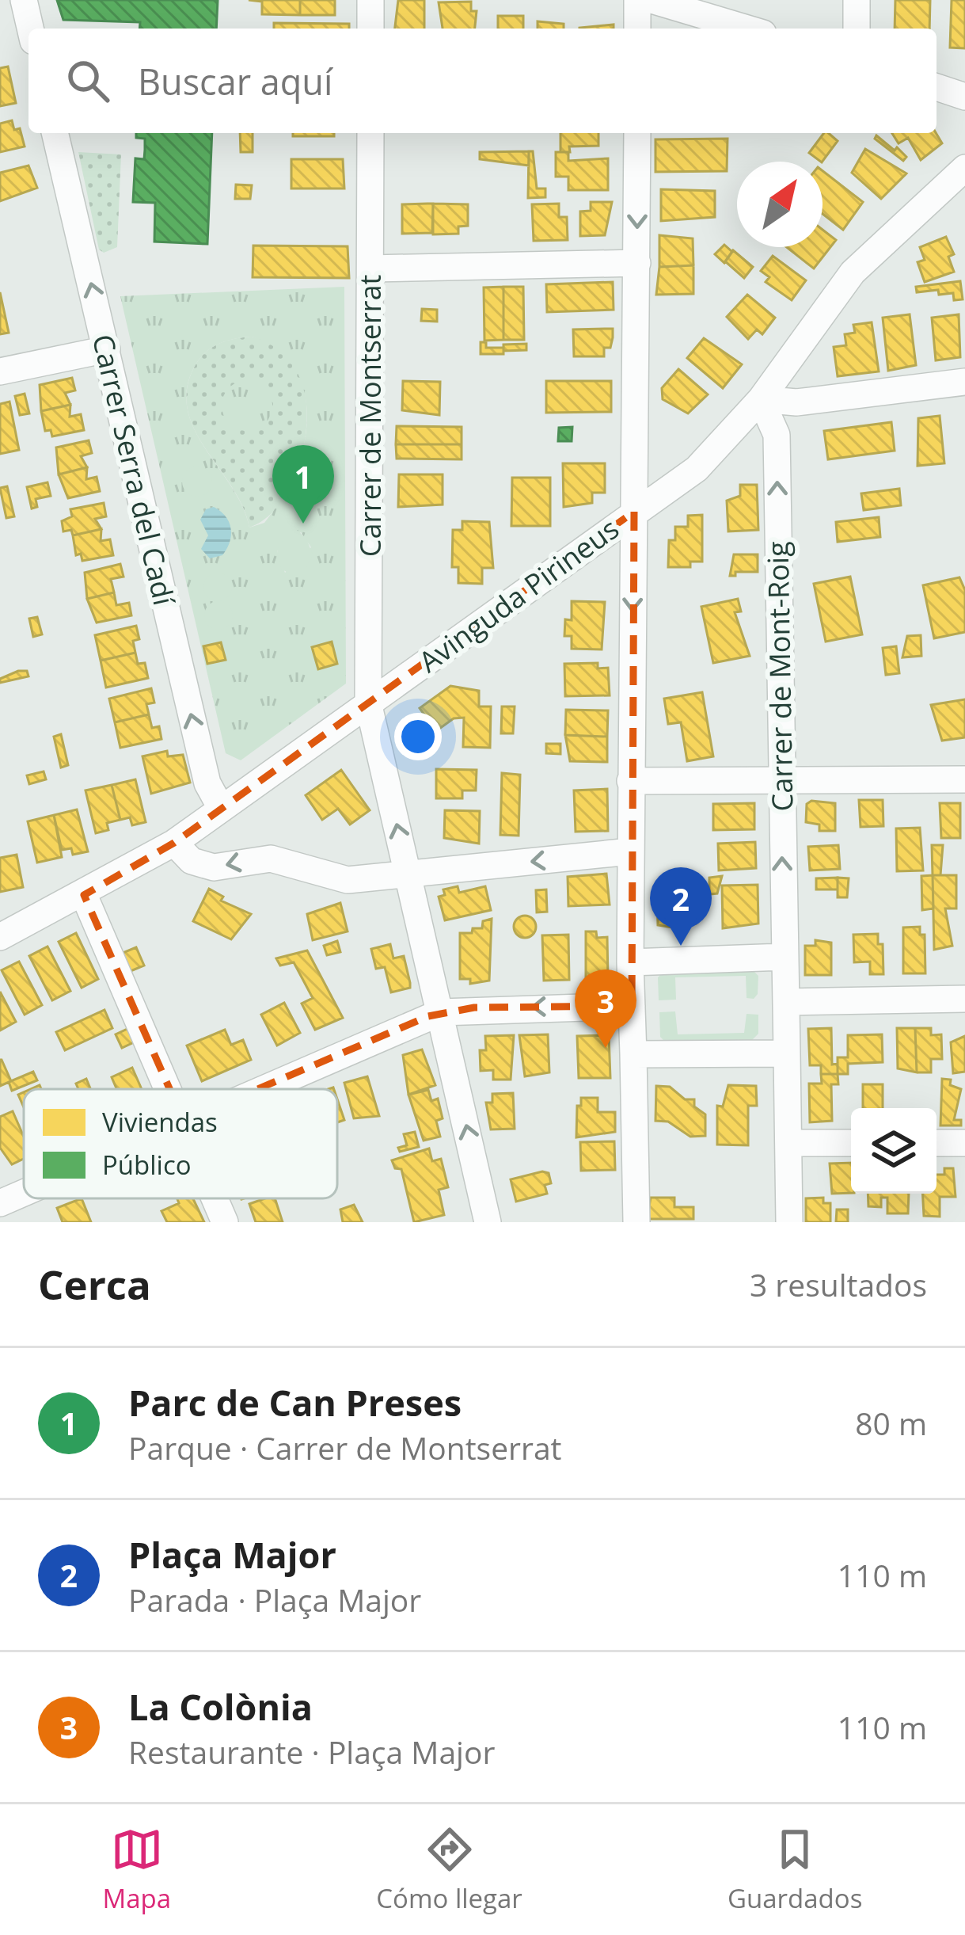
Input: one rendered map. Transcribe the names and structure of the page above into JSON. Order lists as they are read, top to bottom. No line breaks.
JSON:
{"streets":{"street":["Carrer de Montserrat","Carrer Serra del Cadí","Avinguda Pirineus","Carrer de Mont-Roig"]},"crossings":[["Carrer de Montserrat","Avinguda Pirineus"],["Carrer Serra del Cadí","Avinguda Pirineus"],["Avinguda Pirineus","Carrer de Mont-Roig"]],"one_way":["Carrer Serra del Cadí"],"legend":["Viviendas","Público"],"north":"top right","page":{"search":"Buscar aquí","pins":["1","2","3"],"heading":["Cerca","3 resultados"],"list":[{"mark":"1","name":"Parc de Can Preses","note":"Parque · Carrer de Montserrat","value":"80 m"},{"mark":"2","name":"Plaça Major","note":"Parada · Plaça Major","value":"110 m"},{"mark":"3","name":"La Colònia","note":"Restaurante · Plaça Major","value":"110 m"}],"nav":["Mapa","Cómo llegar","Guardados"]}}
